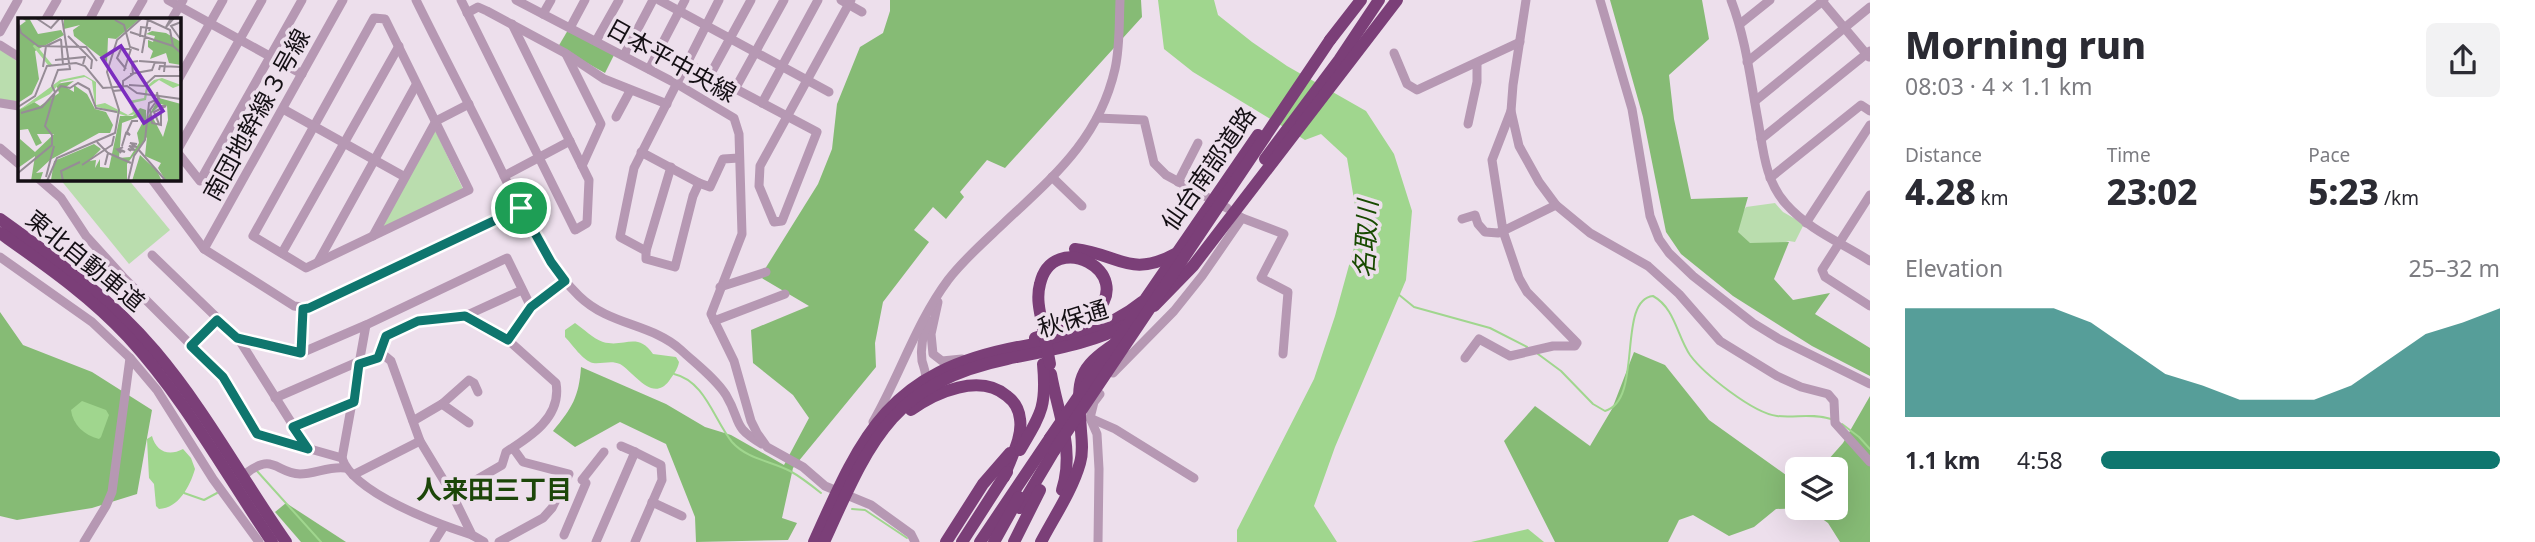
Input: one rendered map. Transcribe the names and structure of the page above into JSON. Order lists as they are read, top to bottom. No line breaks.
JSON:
{"streets":{"highway":["仙台南部道路","東北自動車道","秋保通"],"street":["日本平中央線","南団地幹線３号線"]},"districts":["人来田三丁目"],"water":["名取川"],"page":{"heading":["Morning run","08:03 · 4 × 1.1 km"],"stats":[["Distance","4.28 km"],["Time","23:02"],["Pace","5:23 /km"]],"chart":["Elevation","25–32 m"],"list":[{"name":"1.1 km","note":"4:58"}]}}
